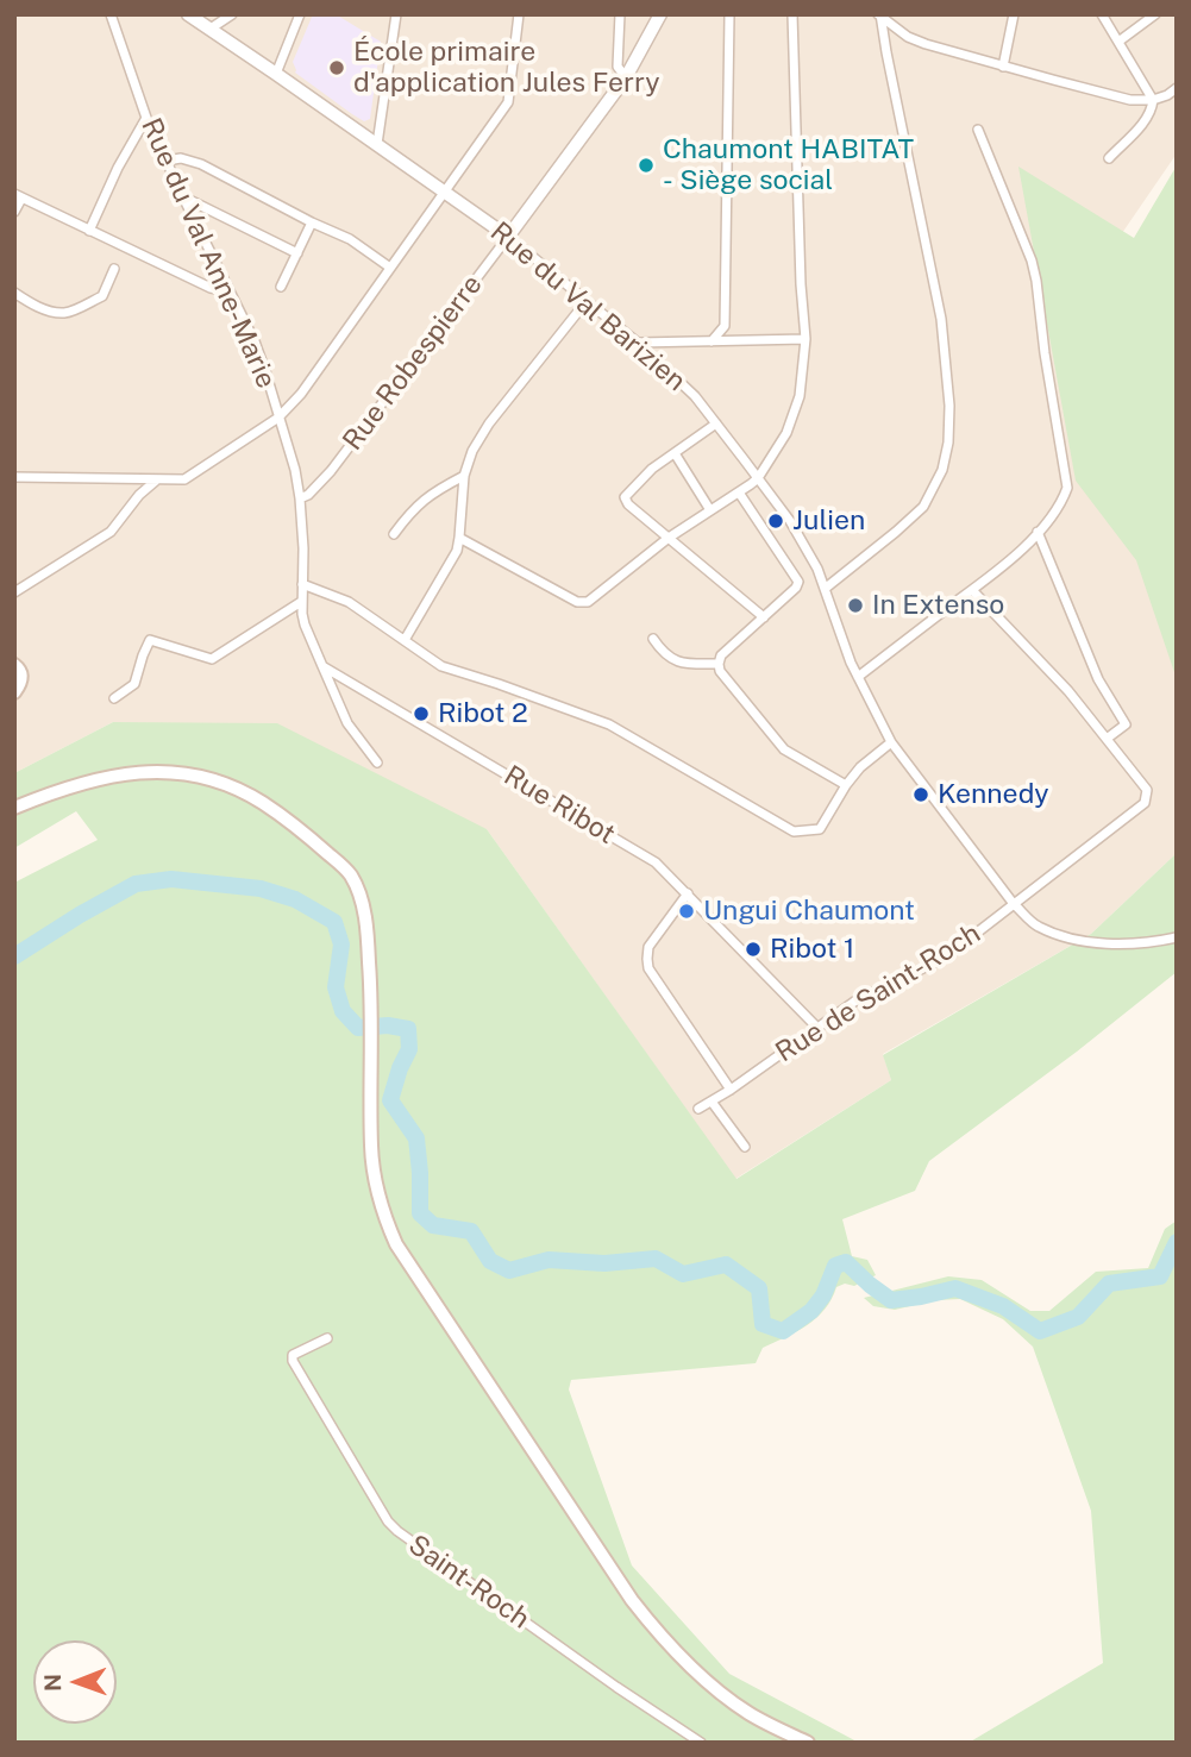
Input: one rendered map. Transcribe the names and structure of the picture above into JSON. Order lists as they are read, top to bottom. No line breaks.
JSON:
{"streets":{"street":["Rue du Val Anne-Marie","Rue du Val Barizien","Rue Robespierre","Rue Ribot","Rue de Saint-Roch","Saint-Roch"]},"crossings":[["Rue du Val Anne-Marie","Rue Robespierre"],["Rue du Val Barizien","Rue Robespierre"],["Rue du Val Barizien","Rue de Saint-Roch"],["Rue Ribot","Rue de Saint-Roch"]],"places":["École primaire d'application Jules Ferry","Chaumont HABITAT - Siège social","Julien","In Extenso","Ribot 2","Kennedy","Ungui Chaumont","Ribot 1"],"north":"left"}
